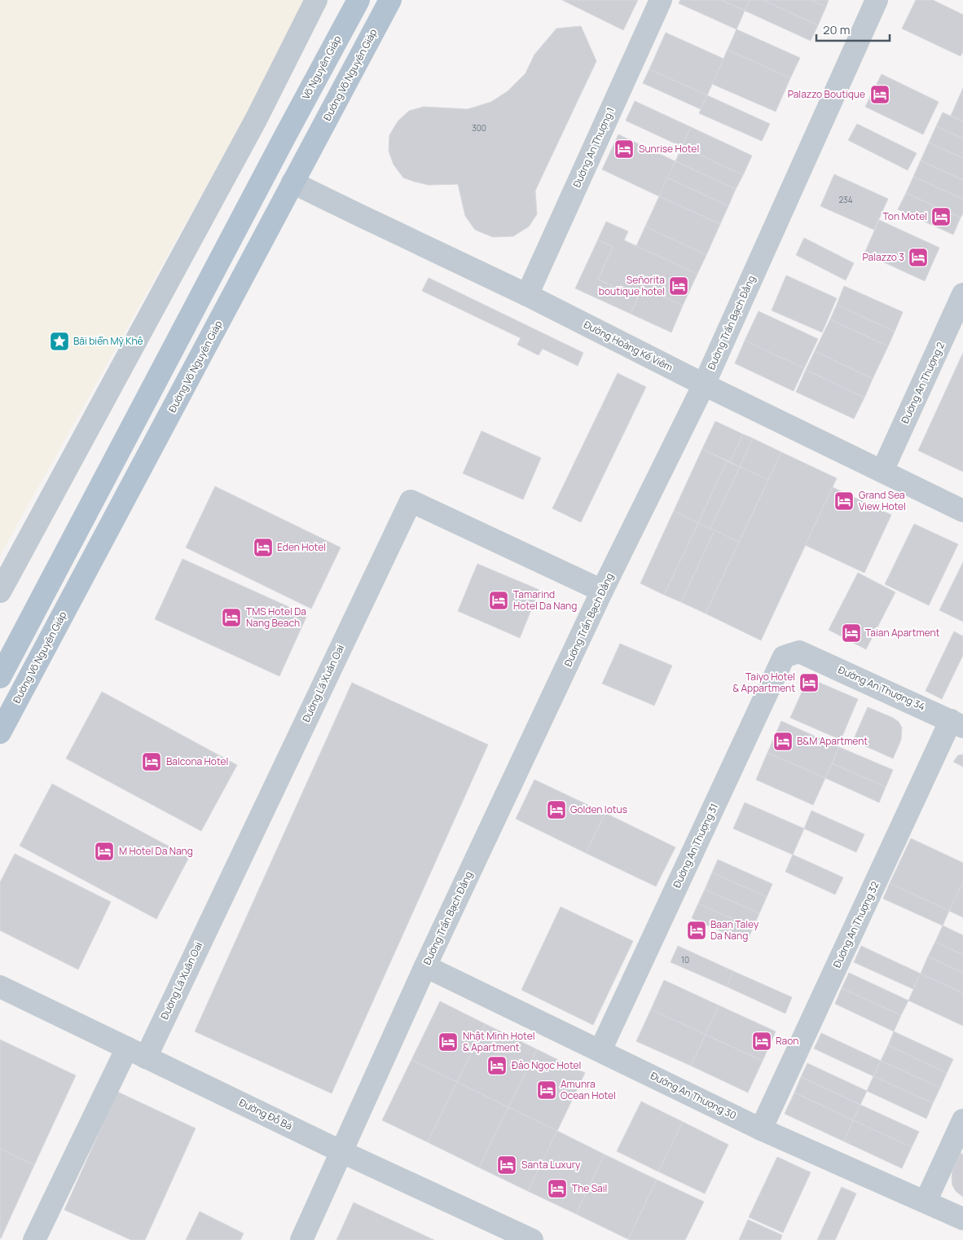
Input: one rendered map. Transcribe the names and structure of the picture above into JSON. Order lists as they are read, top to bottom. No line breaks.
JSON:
{"streets":{"main road":["Võ Nguyên Giáp","Đường Võ Nguyên Giáp"],"street":["Đường An Thượng 1","Đường Trần Bạch Đằng","Đường Hoàng Kế Viêm","Đường An Thượng 2","Đường Lã Xuân Oai","Đường An Thượng 34","Đường An Thượng 31","Đường An Thượng 32","Đường An Thượng 30","Đường Đỗ Bá"]},"crossings":[["Đường Võ Nguyên Giáp","Đường Hoàng Kế Viêm"],["Đường An Thượng 1","Đường Hoàng Kế Viêm"],["Đường Trần Bạch Đằng","Đường Hoàng Kế Viêm"],["Đường Trần Bạch Đằng","Đường Lã Xuân Oai"],["Đường Trần Bạch Đằng","Đường An Thượng 30"],["Đường Trần Bạch Đằng","Đường Đỗ Bá"],["Đường Hoàng Kế Viêm","Đường An Thượng 2"],["Đường Lã Xuân Oai","Đường Đỗ Bá"],["Đường An Thượng 34","Đường An Thượng 31"],["Đường An Thượng 34","Đường An Thượng 32"],["Đường An Thượng 31","Đường An Thượng 30"],["Đường An Thượng 32","Đường An Thượng 30"]],"places":{"hotel":["Palazzo Boutique","Sunrise Hotel","Ton Motel","Palazzo 3","Señorita boutique hotel","Grand Sea View Hotel","Eden Hotel","Tamarind Hotel Da Nang","TMS Hotel Da Nang Beach","Taian Apartment","Taiyo Hotel & Appartment","B&M Apartment","Balcona Hotel","Golden lotus","M Hotel Da Nang","Baan Taley Da Nang","Raon","Nhật Minh Hotel & Apartment","Đảo Ngọc Hotel","Amunra Ocean Hotel","Santa Luxury","The Sail"],"place":["Bãi biển Mỹ Khê"]},"house_numbers":["300","234","10"],"scale_bar":"20 m"}
